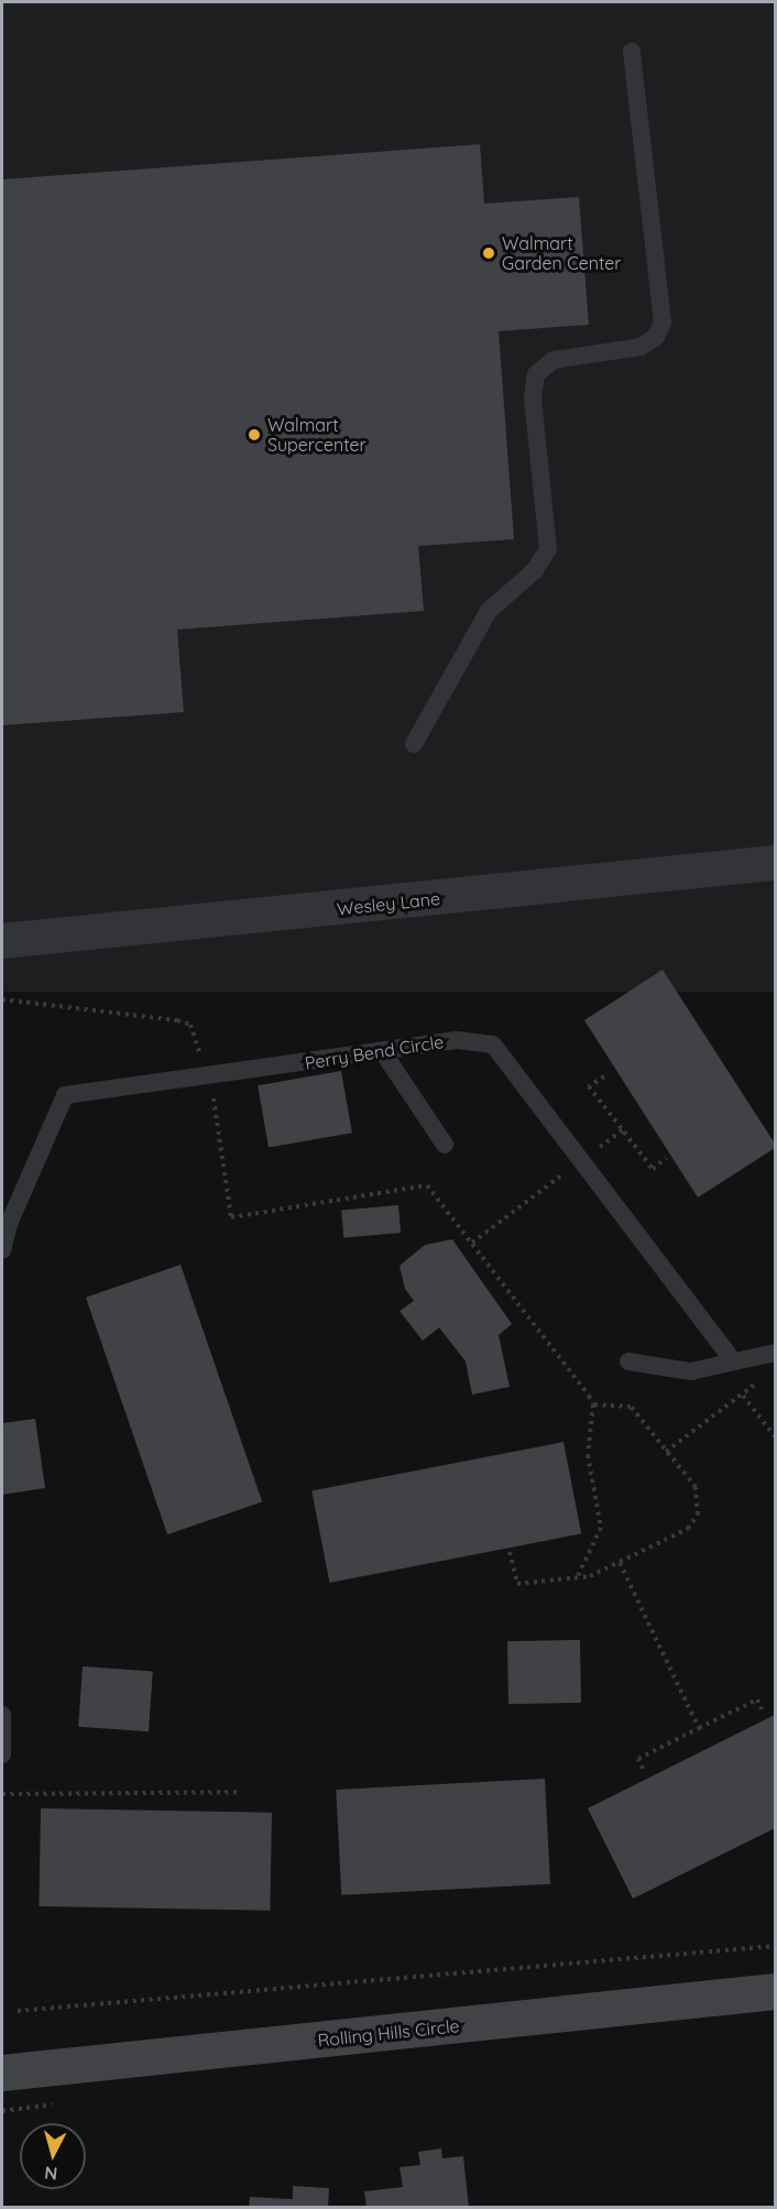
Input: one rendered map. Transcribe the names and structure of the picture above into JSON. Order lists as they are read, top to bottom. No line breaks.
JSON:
{"streets":{"main road":["Rolling Hills Circle"],"street":["Wesley Lane"],"lane":["Perry Bend Circle"]},"places":["Walmart Garden Center","Walmart Supercenter"],"north":"bottom"}
